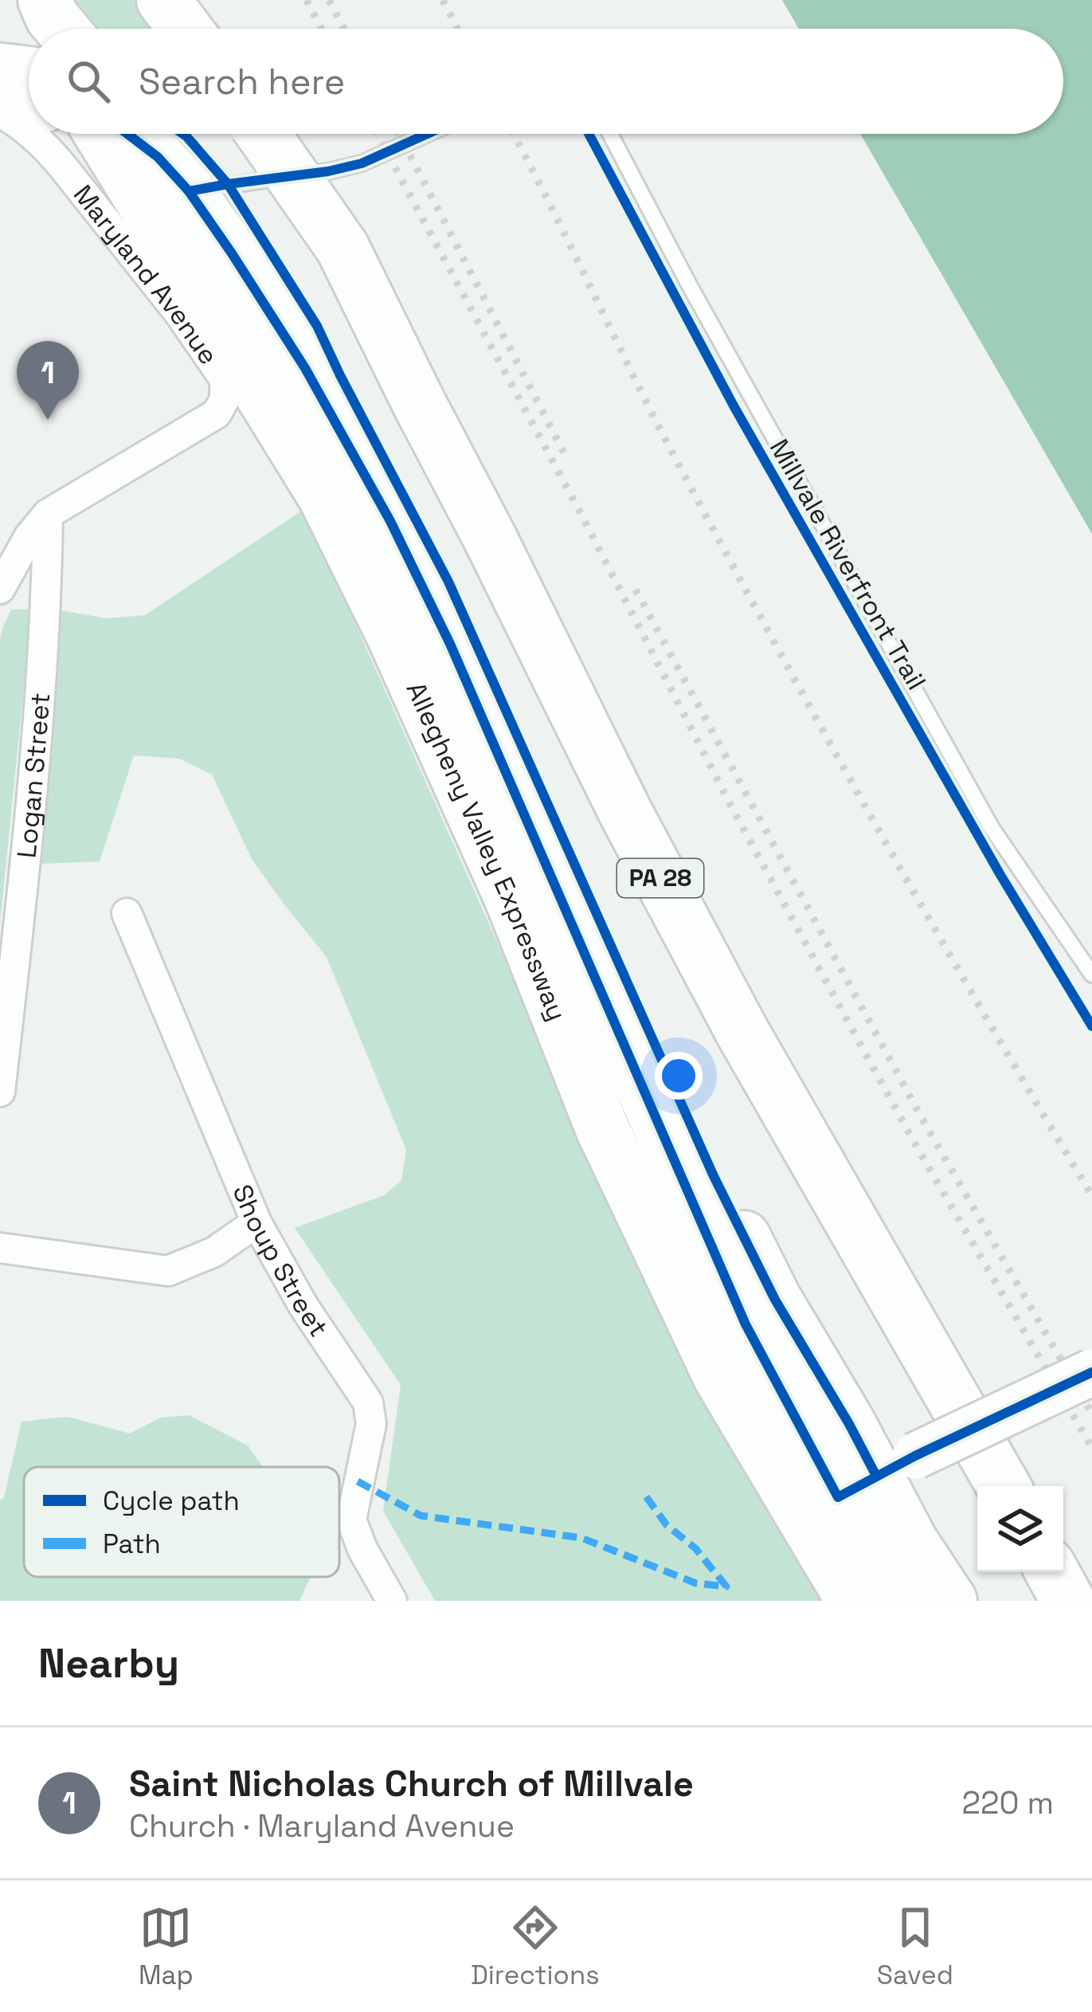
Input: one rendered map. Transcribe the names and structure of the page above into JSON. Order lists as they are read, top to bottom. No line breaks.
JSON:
{"streets":{"highway":["Allegheny Valley Expressway","PA 28"],"street":["Maryland Avenue","Logan Street","Shoup Street"],"cycle path":["Millvale Riverfront Trail"]},"crossings":[["Maryland Avenue","Logan Street"]],"legend":["Cycle path","Path"],"page":{"search":"Search here","pins":"1","heading":"Nearby","list":[{"mark":"1","name":"Saint Nicholas Church of Millvale","note":"Church · Maryland Avenue","value":"220 m"}],"nav":["Map","Directions","Saved"]}}
